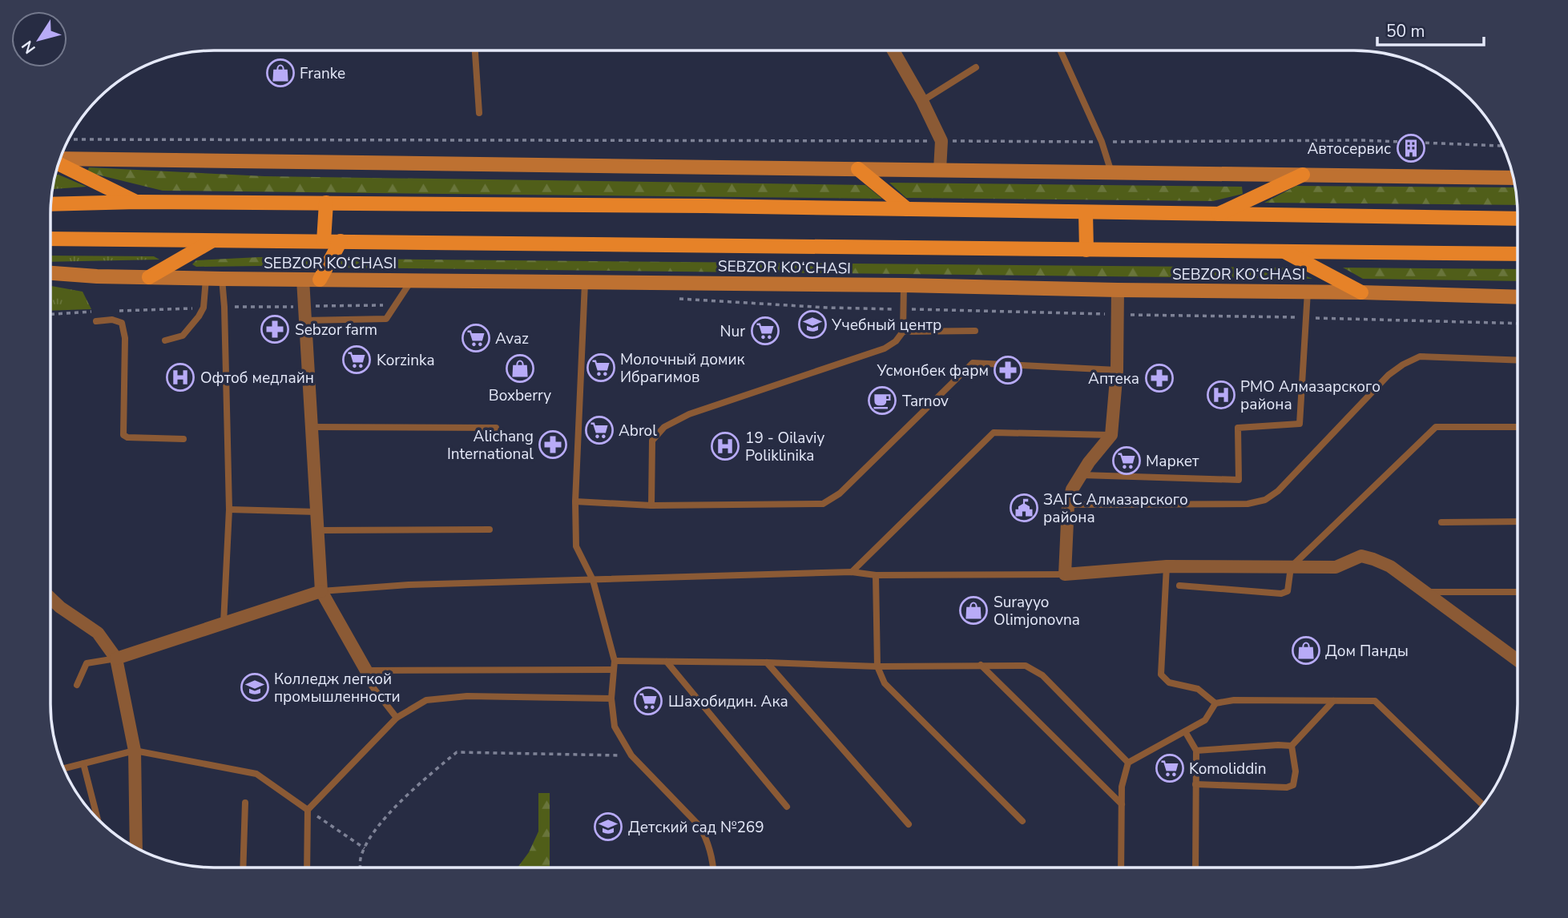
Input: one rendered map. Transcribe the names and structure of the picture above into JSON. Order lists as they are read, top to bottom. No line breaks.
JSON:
{"streets":{"main road":["SEBZOR KO‘CHASI"]},"places":{"shop":["Franke","Boxberry","Surayyo Olimjonovna","Дом Панды"],"building":["Автосервис"],"school or university":["Учебный центр","Колледж легкой промышленности","Детский сад №269"],"pharmacy":["Sebzor farm","Усмонбек фарм","Аптека","Alichang International"],"supermarket":["Nur","Avaz","Korzinka","Молочный домик Ибрагимов","Abrol","Маркет","Шахобидин. Ака","Komoliddin"],"hospital":["Офтоб медлайн","РМО Алмазарского района","19 - Oilaviy Poliklinika"],"cafe":["Tarnov"],"public building":["ЗАГС Алмазарского района"]},"scale_bar":"50 m","north":"bottom left"}
